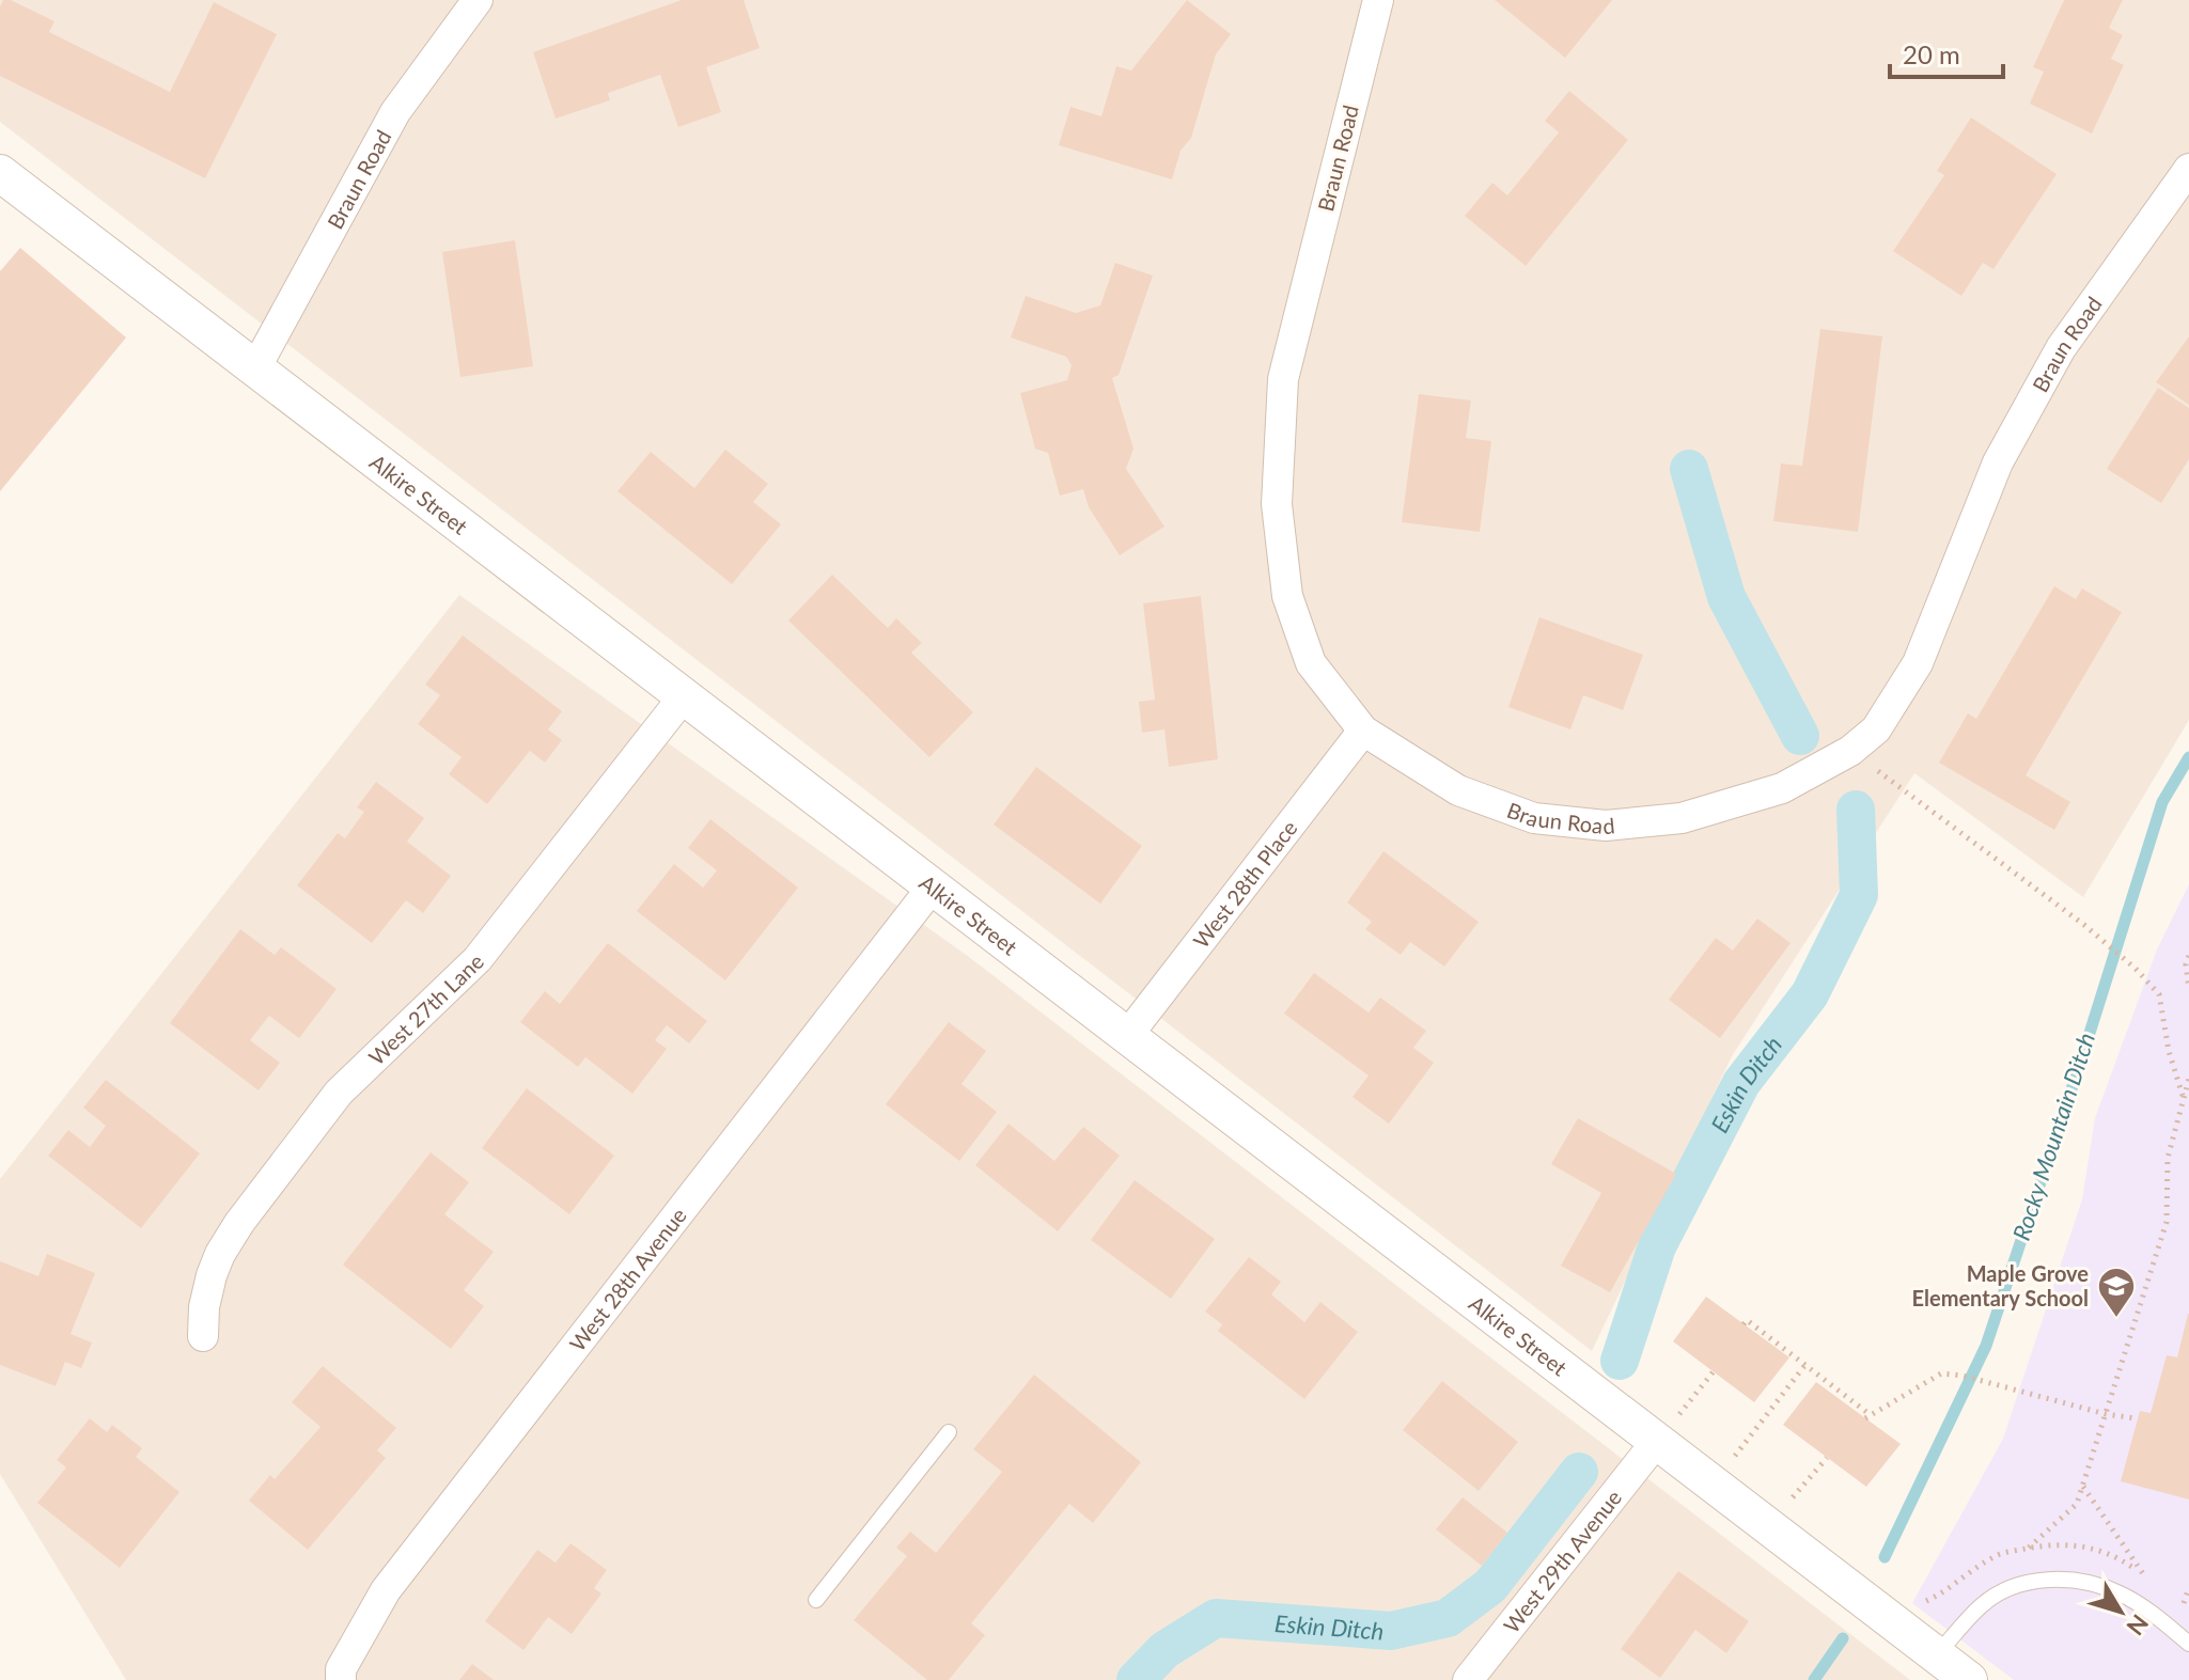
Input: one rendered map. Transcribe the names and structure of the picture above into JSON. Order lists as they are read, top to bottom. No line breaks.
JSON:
{"streets":{"street":["Braun Road","Alkire Street","West 28th Place","West 27th Lane","West 28th Avenue","West 29th Avenue"]},"crossings":[["Braun Road","Alkire Street"],["Braun Road","West 28th Place"],["Alkire Street","West 28th Place"],["Alkire Street","West 27th Lane"],["Alkire Street","West 28th Avenue"],["Alkire Street","West 29th Avenue"]],"water":["Eskin Ditch","Rocky Mountain Ditch"],"places":{"school or university":["Maple Grove Elementary School"]},"scale_bar":"20 m","north":"bottom right"}
